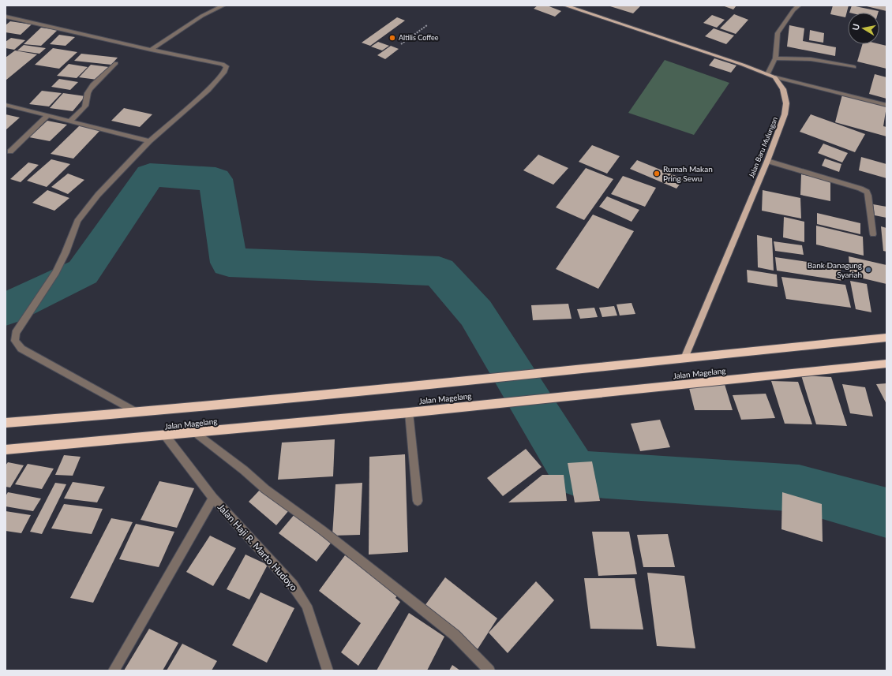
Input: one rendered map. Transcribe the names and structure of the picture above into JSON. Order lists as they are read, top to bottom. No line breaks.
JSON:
{"streets":{"highway":["Jalan Magelang"],"main road":["Jalan Baru Mulungan"],"street":["Jalan Haji R. Marto Hudoyo"]},"crossings":[["Jalan Baru Mulungan","Jalan Magelang"],["Jalan Magelang","Jalan Haji R. Marto Hudoyo"]],"places":["Altilis Coffee","Rumah Makan Pring Sewu","Bank Danagung Syariah"],"north":"left"}
